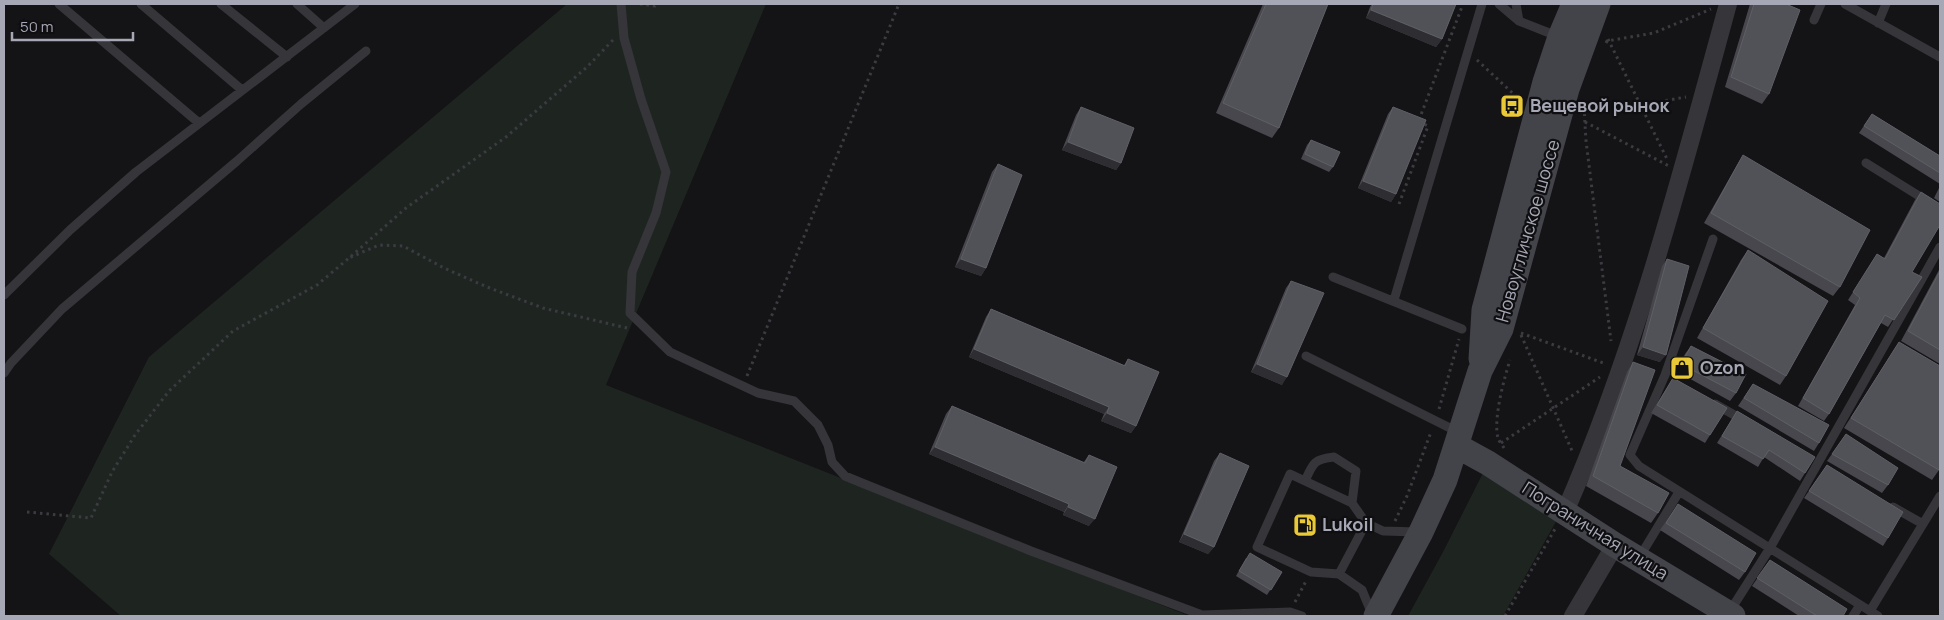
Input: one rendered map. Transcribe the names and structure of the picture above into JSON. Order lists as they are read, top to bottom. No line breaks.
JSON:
{"streets":{"main road":["Новоугличское шоссе","Пограничная улица"]},"crossings":[["Новоугличское шоссе","Пограничная улица"]],"places":{"bus stop":["Вещевой рынок"],"shop":["Ozon"],"fuel station":["Lukoil"]},"scale_bar":"50 m"}
